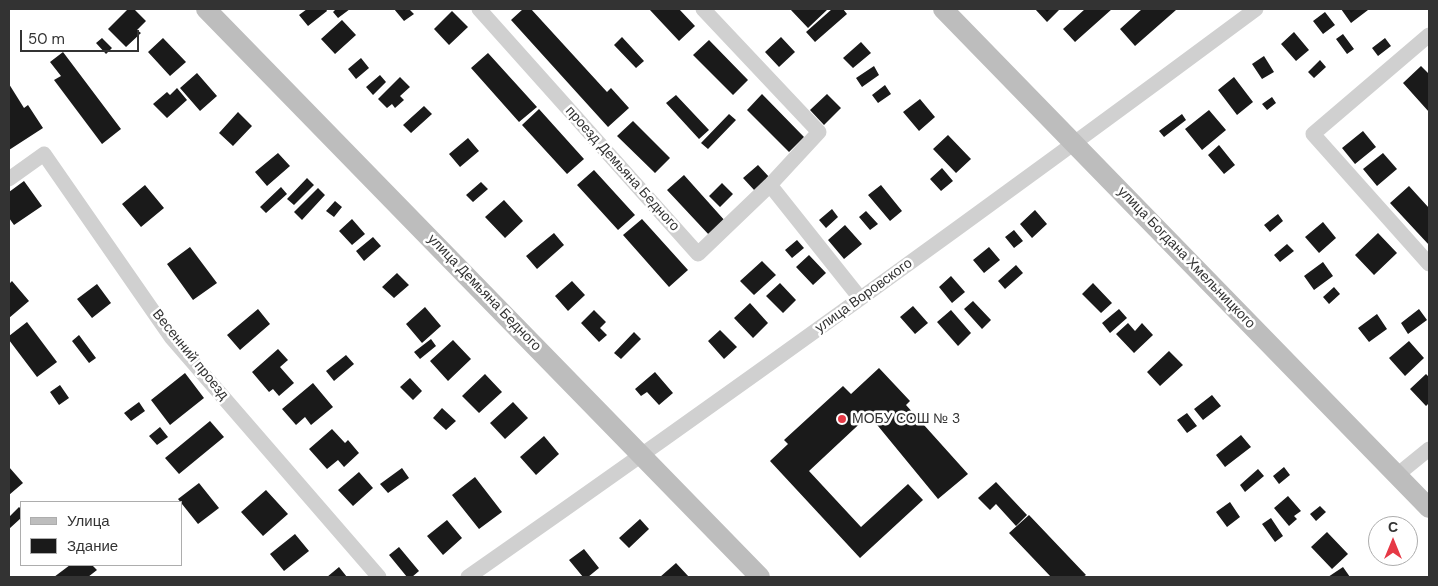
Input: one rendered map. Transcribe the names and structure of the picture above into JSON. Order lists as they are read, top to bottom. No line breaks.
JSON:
{"streets":{"street":["проезд Демьяна Бедного","улица Богдана Хмельницкого","улица Демьяна Бедного","улица Воровского","Весенний проезд"]},"crossings":[["улица Богдана Хмельницкого","улица Воровского"],["улица Демьяна Бедного","улица Воровского"]],"places":["МОБУ СОШ № 3"],"legend":["Улица","Здание"],"scale_bar":"50 m","north":"top"}
